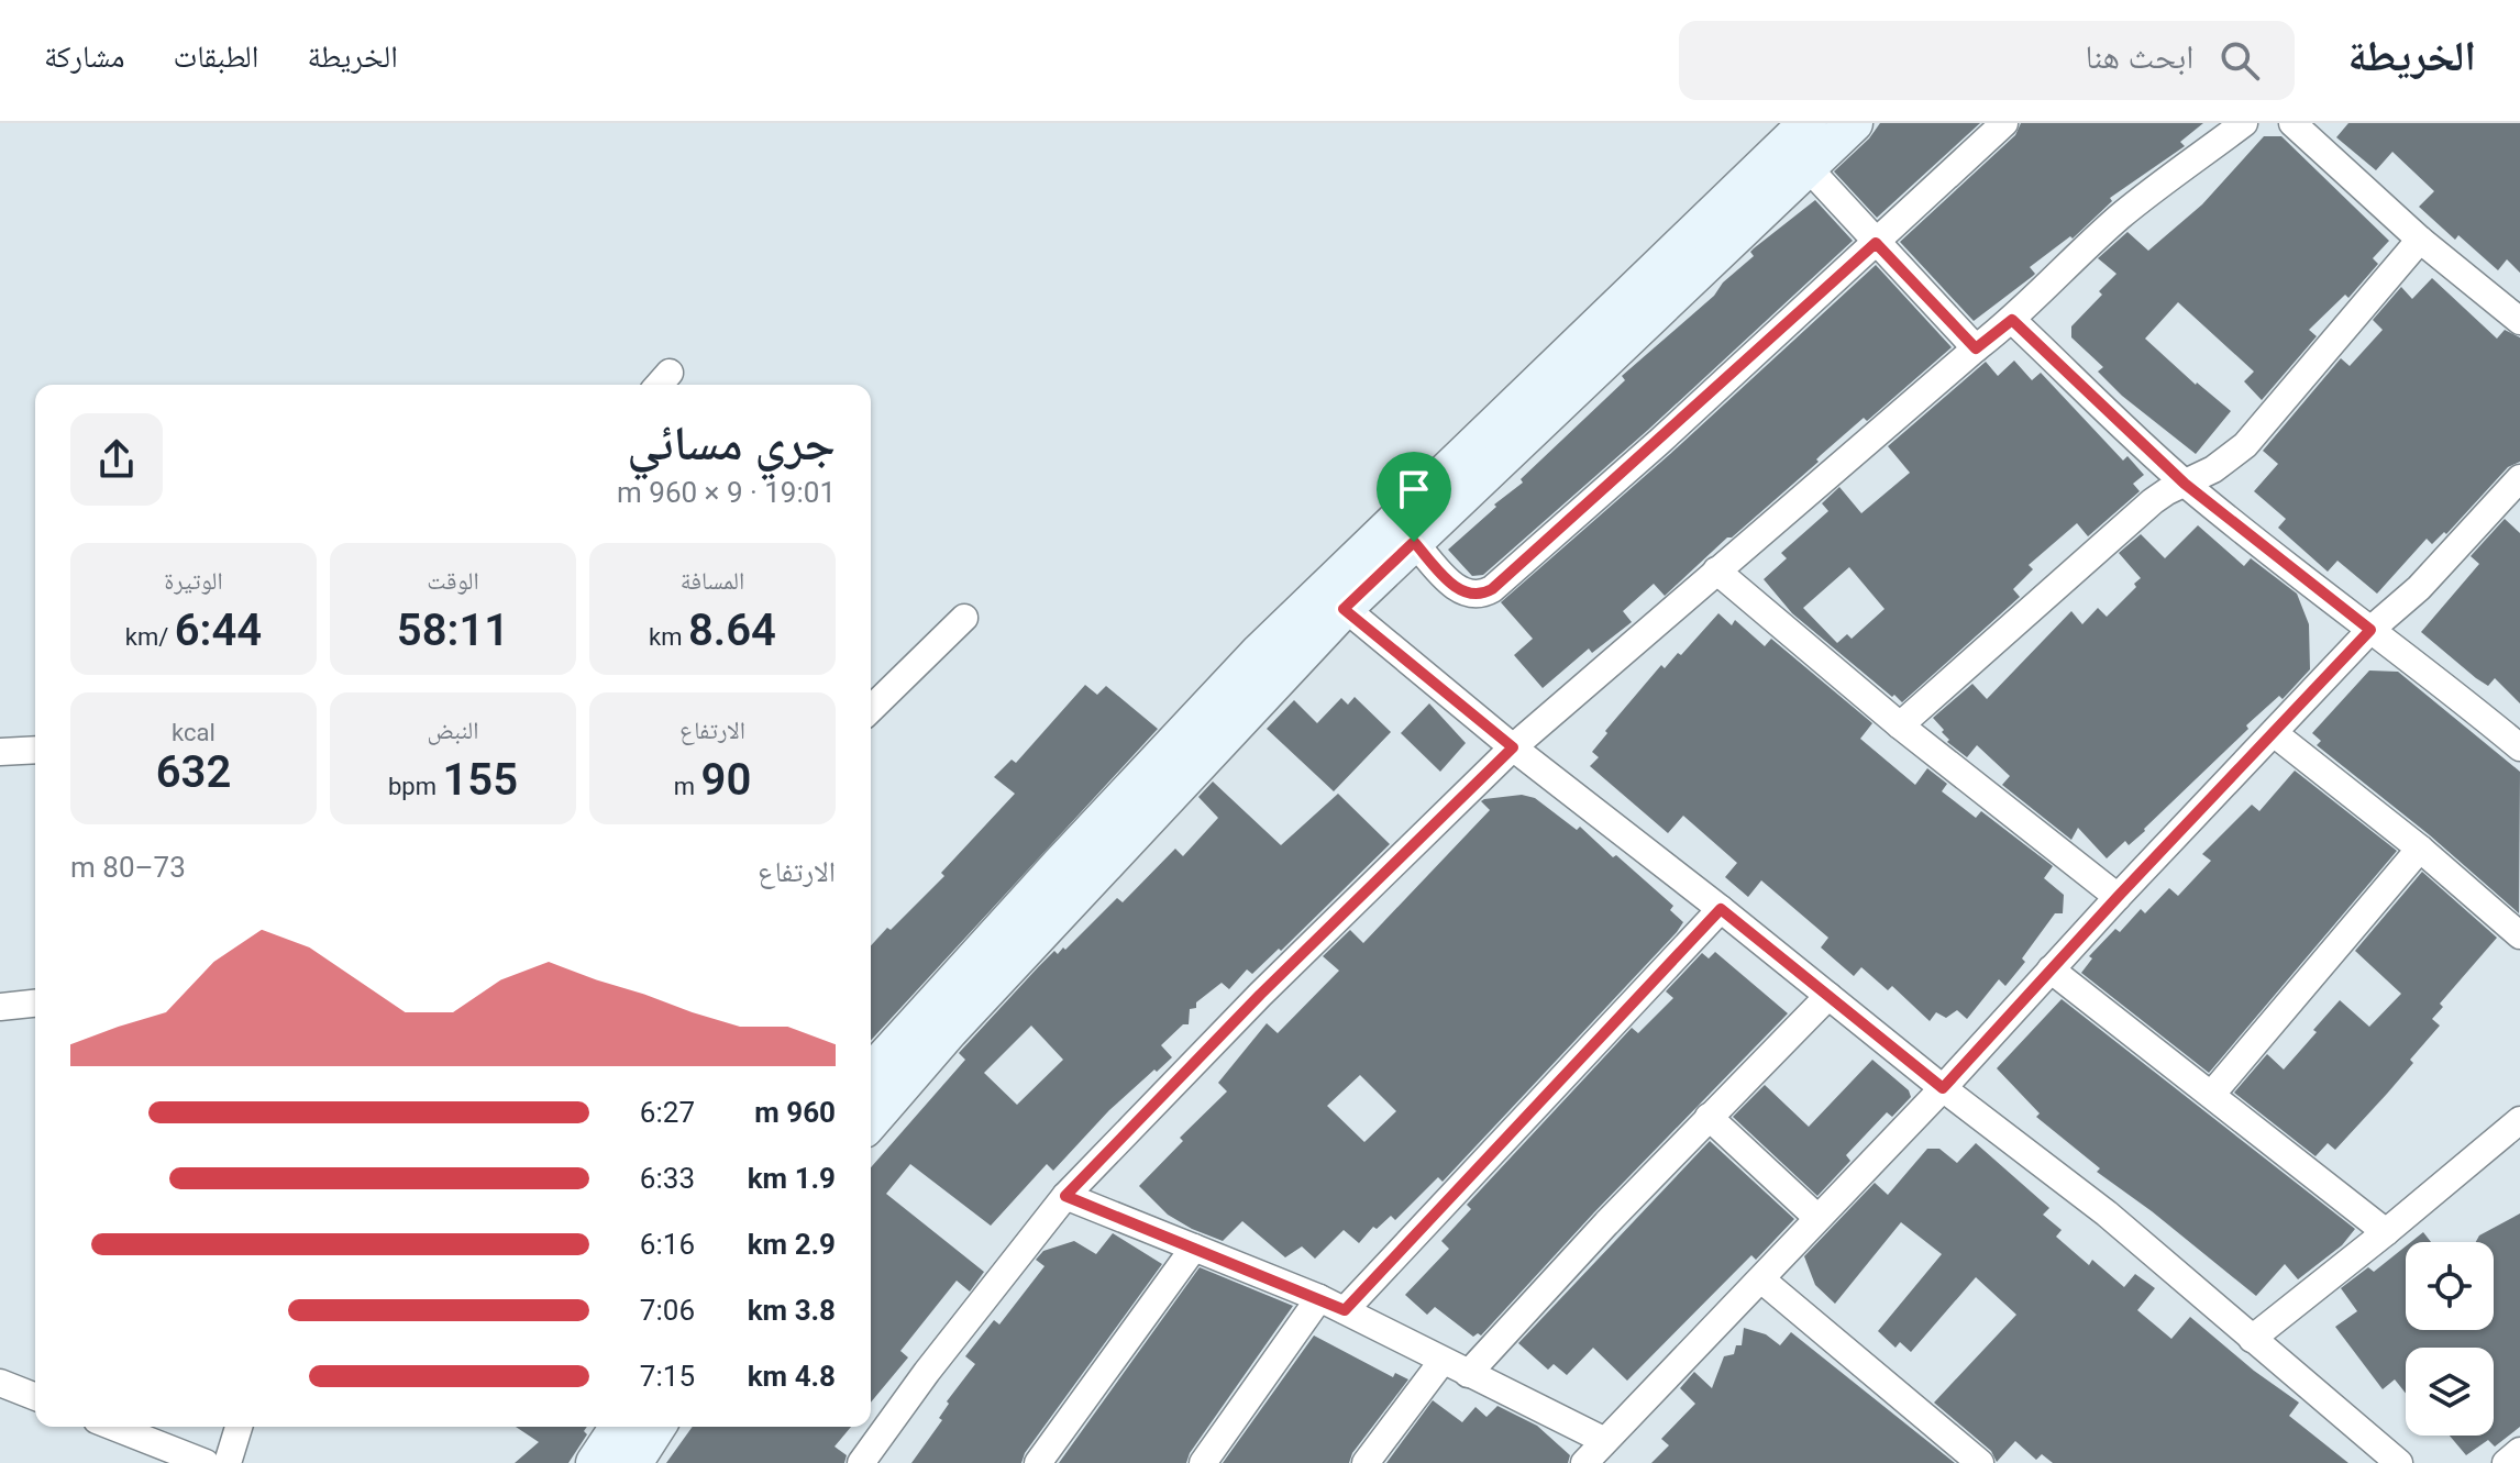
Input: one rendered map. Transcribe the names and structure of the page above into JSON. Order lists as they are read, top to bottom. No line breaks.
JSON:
{"page":{"header":"الخريطة","search":"ابحث هنا","nav":["الخريطة","الطبقات","مشاركة"],"heading":["جري مسائي","19:01 · 9 × 960 m"],"stats":[["المسافة","8.64 km"],["الوقت","58:11"],["الوتيرة","6:44 /km"],["الارتفاع","90 m"],["النبض","155 bpm"],["kcal","632"]],"chart":["الارتفاع","73–80 m"],"list":[{"name":"960 m","note":"6:27"},{"name":"1.9 km","note":"6:33"},{"name":"2.9 km","note":"6:16"},{"name":"3.8 km","note":"7:06"},{"name":"4.8 km","note":"7:15"}]}}
